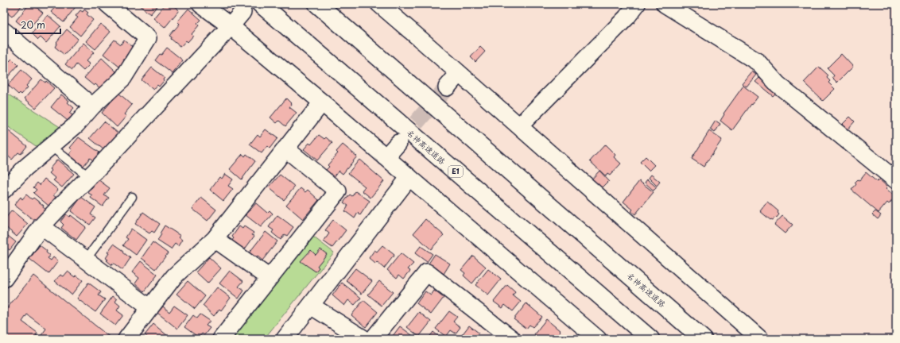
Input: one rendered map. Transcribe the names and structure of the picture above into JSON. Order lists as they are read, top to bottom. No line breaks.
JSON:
{"streets":{"highway":["名神高速道路","E1"]},"scale_bar":"20 m"}
